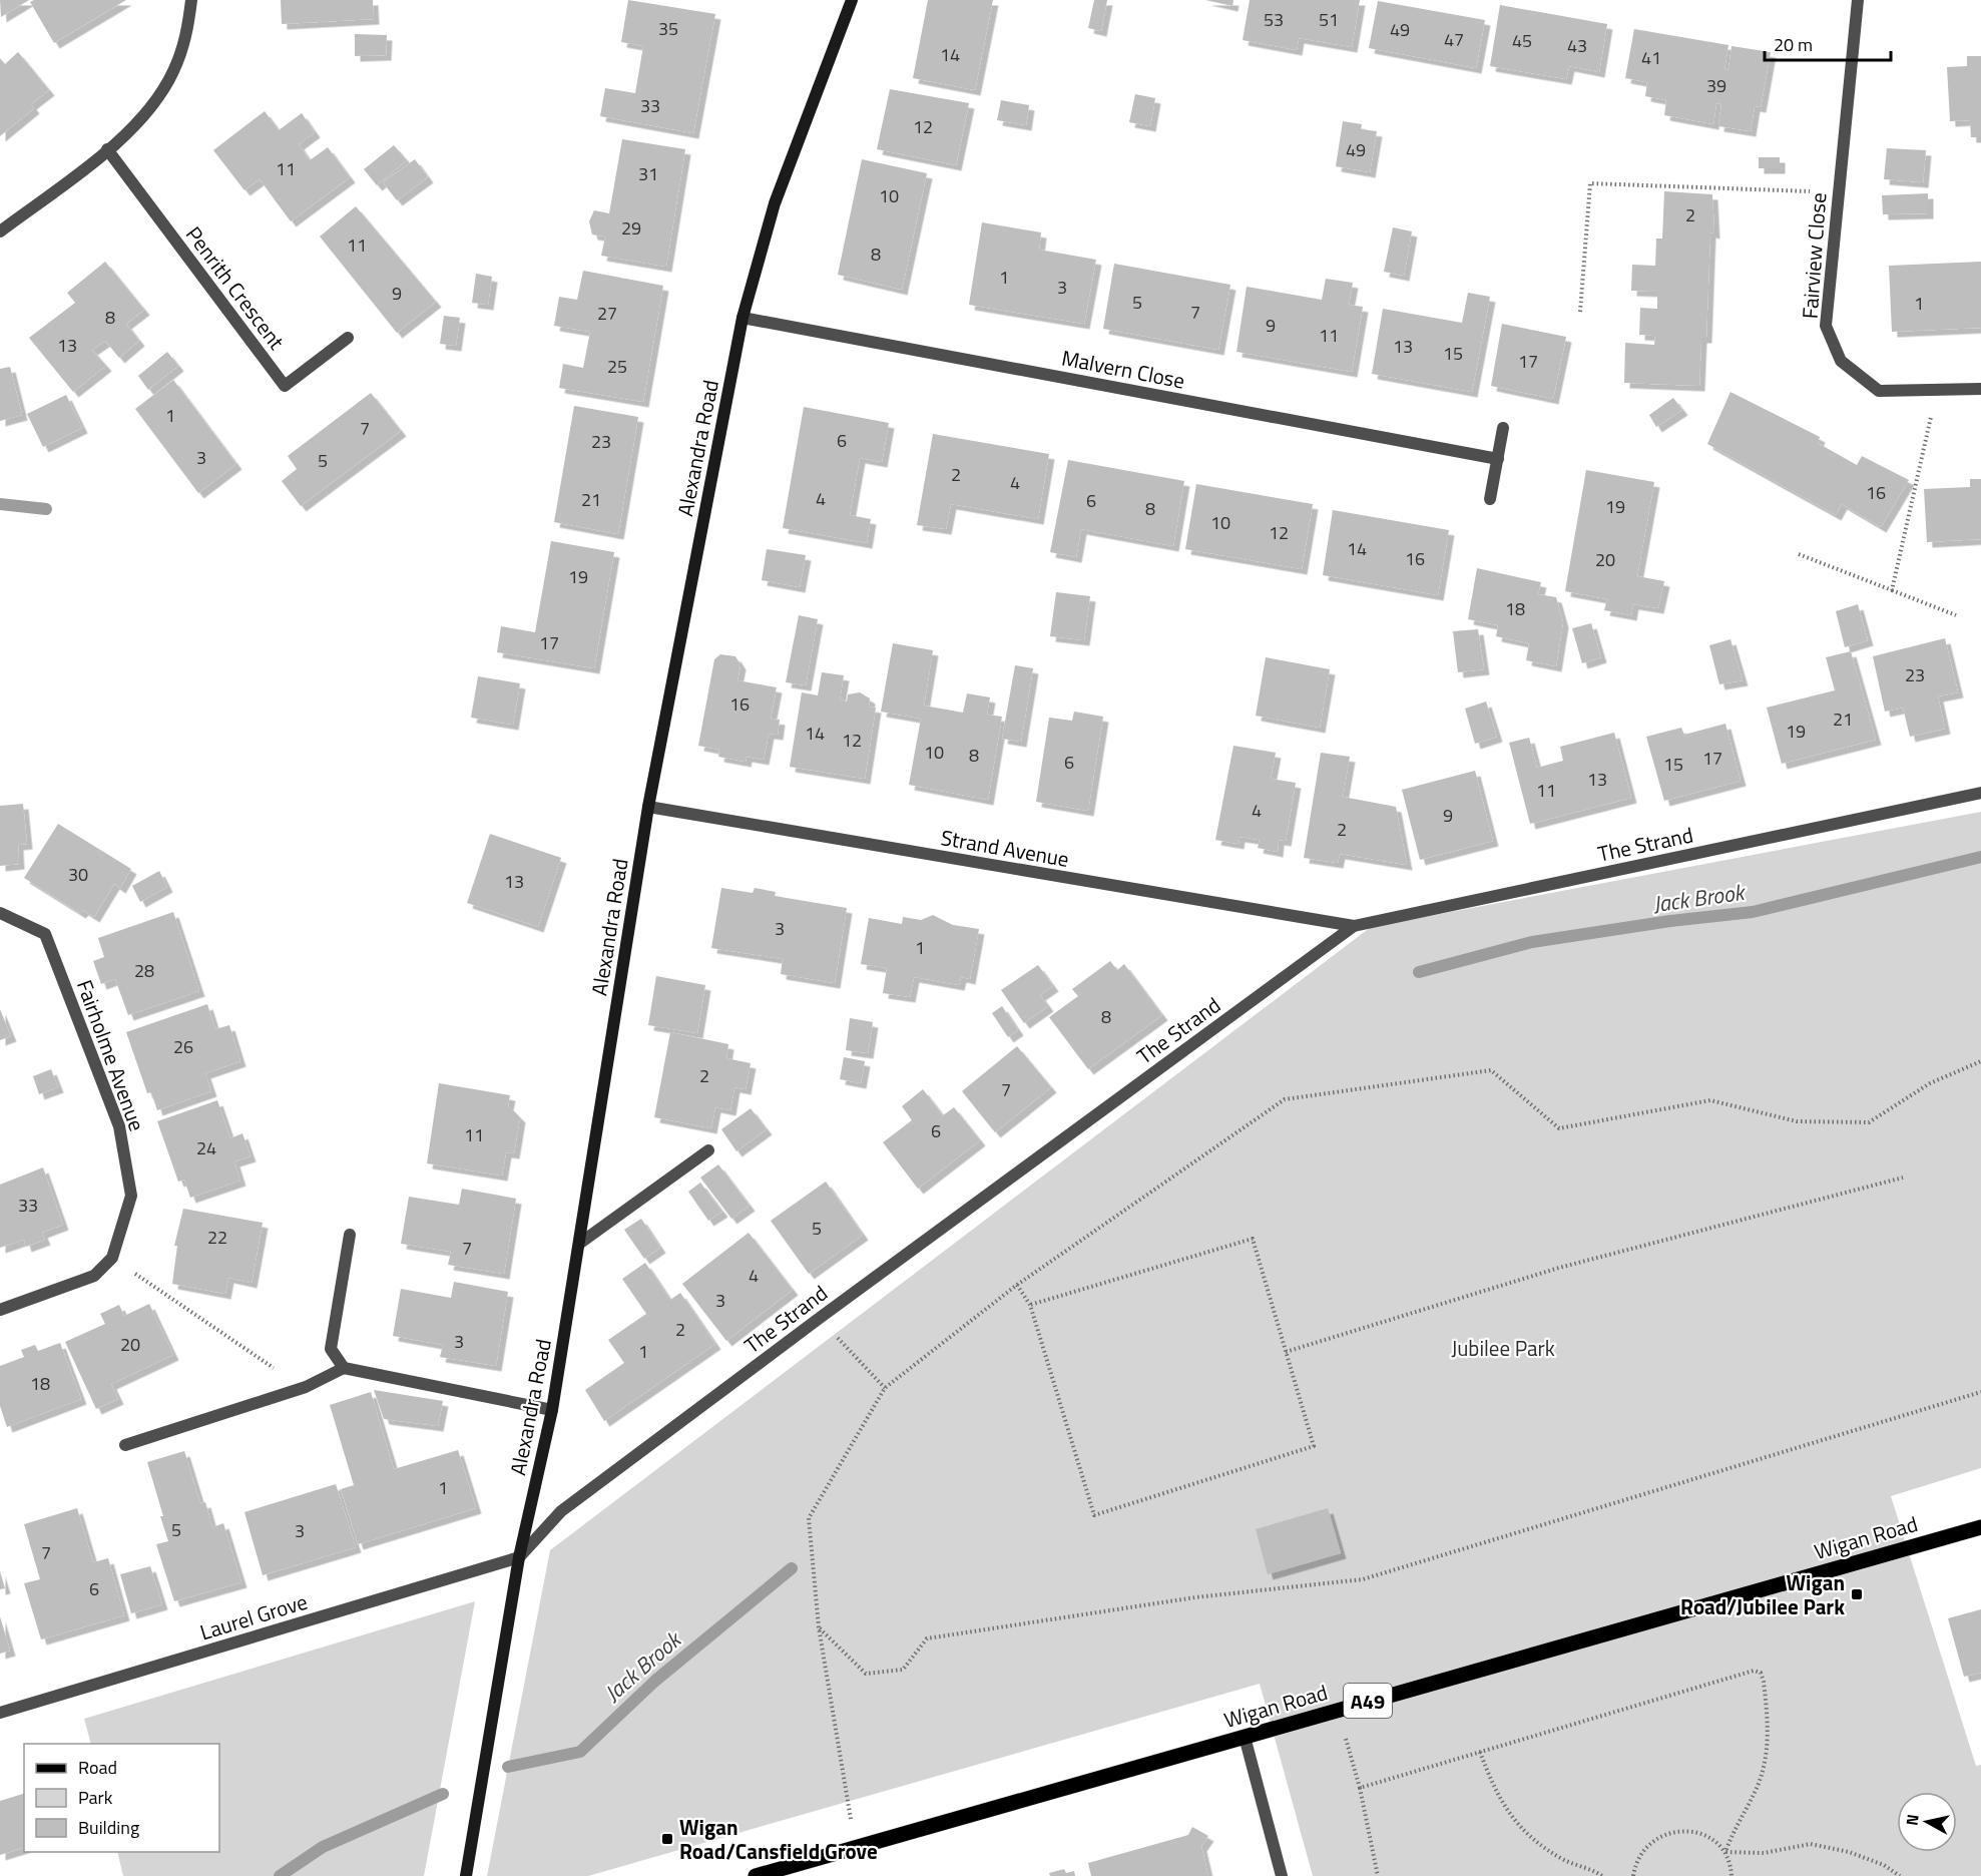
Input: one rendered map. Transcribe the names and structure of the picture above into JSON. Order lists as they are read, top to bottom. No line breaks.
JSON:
{"streets":{"main road":["Wigan Road","A49"],"street":["Fairview Close","Penrith Crescent","Malvern Close","Alexandra Road","The Strand","Strand Avenue","Fairholme Avenue","Laurel Grove"]},"crossings":[["Malvern Close","Alexandra Road"],["Alexandra Road","The Strand"],["Alexandra Road","Strand Avenue"],["Alexandra Road","Laurel Grove"],["The Strand","Strand Avenue"],["The Strand","Laurel Grove"]],"water":["Jack Brook"],"parks":["Jubilee Park"],"places":{"transit":["Wigan Road/Jubilee Park","Wigan Road/Cansfield Grove"]},"house_numbers":["53","51","35","49","47","45","43","14","41","39","33","12","49","11","31","10","2","29","11","8","1","3","9","5","1","7","27","8","9","11","13","13","15","17","25","1","7","6","23","3","5","2","4","16","4","21","6","19","8","10","12","14","16","20","19","18","17","23","16","21","19","14","12","10","8","17","6","15","13","11","4","9","2","30","13","3","1","28","8","26","2","7","6","11","24","33","5","22","7","4","3","2","3","20","1","18","1","5","3","7","6"],"legend":["Road","Park","Building"],"scale_bar":"20 m","north":"left"}
